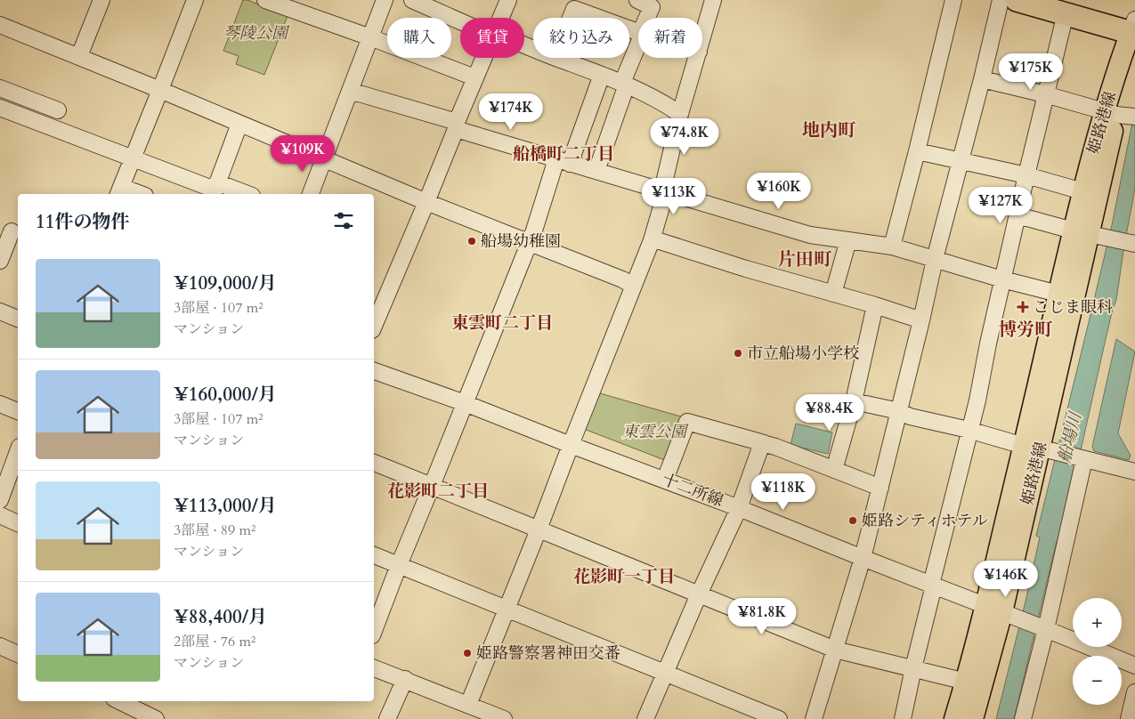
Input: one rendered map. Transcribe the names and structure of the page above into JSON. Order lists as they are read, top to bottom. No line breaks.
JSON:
{"streets":{"main road":["姫路港線"],"street":["十二所線"]},"crossings":[["姫路港線","十二所線"]],"districts":["地内町","船橋町二丁目","片田町","東雲町二丁目","博労町","花影町二丁目","花影町一丁目"],"water":["船場川"],"parks":["琴陵公園","東雲公園"],"places":{"other":["船場幼稚園","市立船場小学校","姫路シティホテル","姫路警察署神田交番"],"health":["こじま眼科"]},"page":{"chip":["購入","賃貸","絞り込み","新着"],"price":["¥175K","¥174K","¥74.8K","¥109K","¥160K","¥113K","¥127K","¥88.4K","¥118K","¥146K","¥81.8K"],"heading":"11件の物件","list":[{"name":"¥109,000/月","note":"3部屋 · 107 m² · マンション"},{"name":"¥160,000/月","note":"3部屋 · 107 m² · マンション"},{"name":"¥113,000/月","note":"3部屋 · 89 m² · マンション"},{"name":"¥88,400/月","note":"2部屋 · 76 m² · マンション"}],"map_buttons":["+","−"]}}
